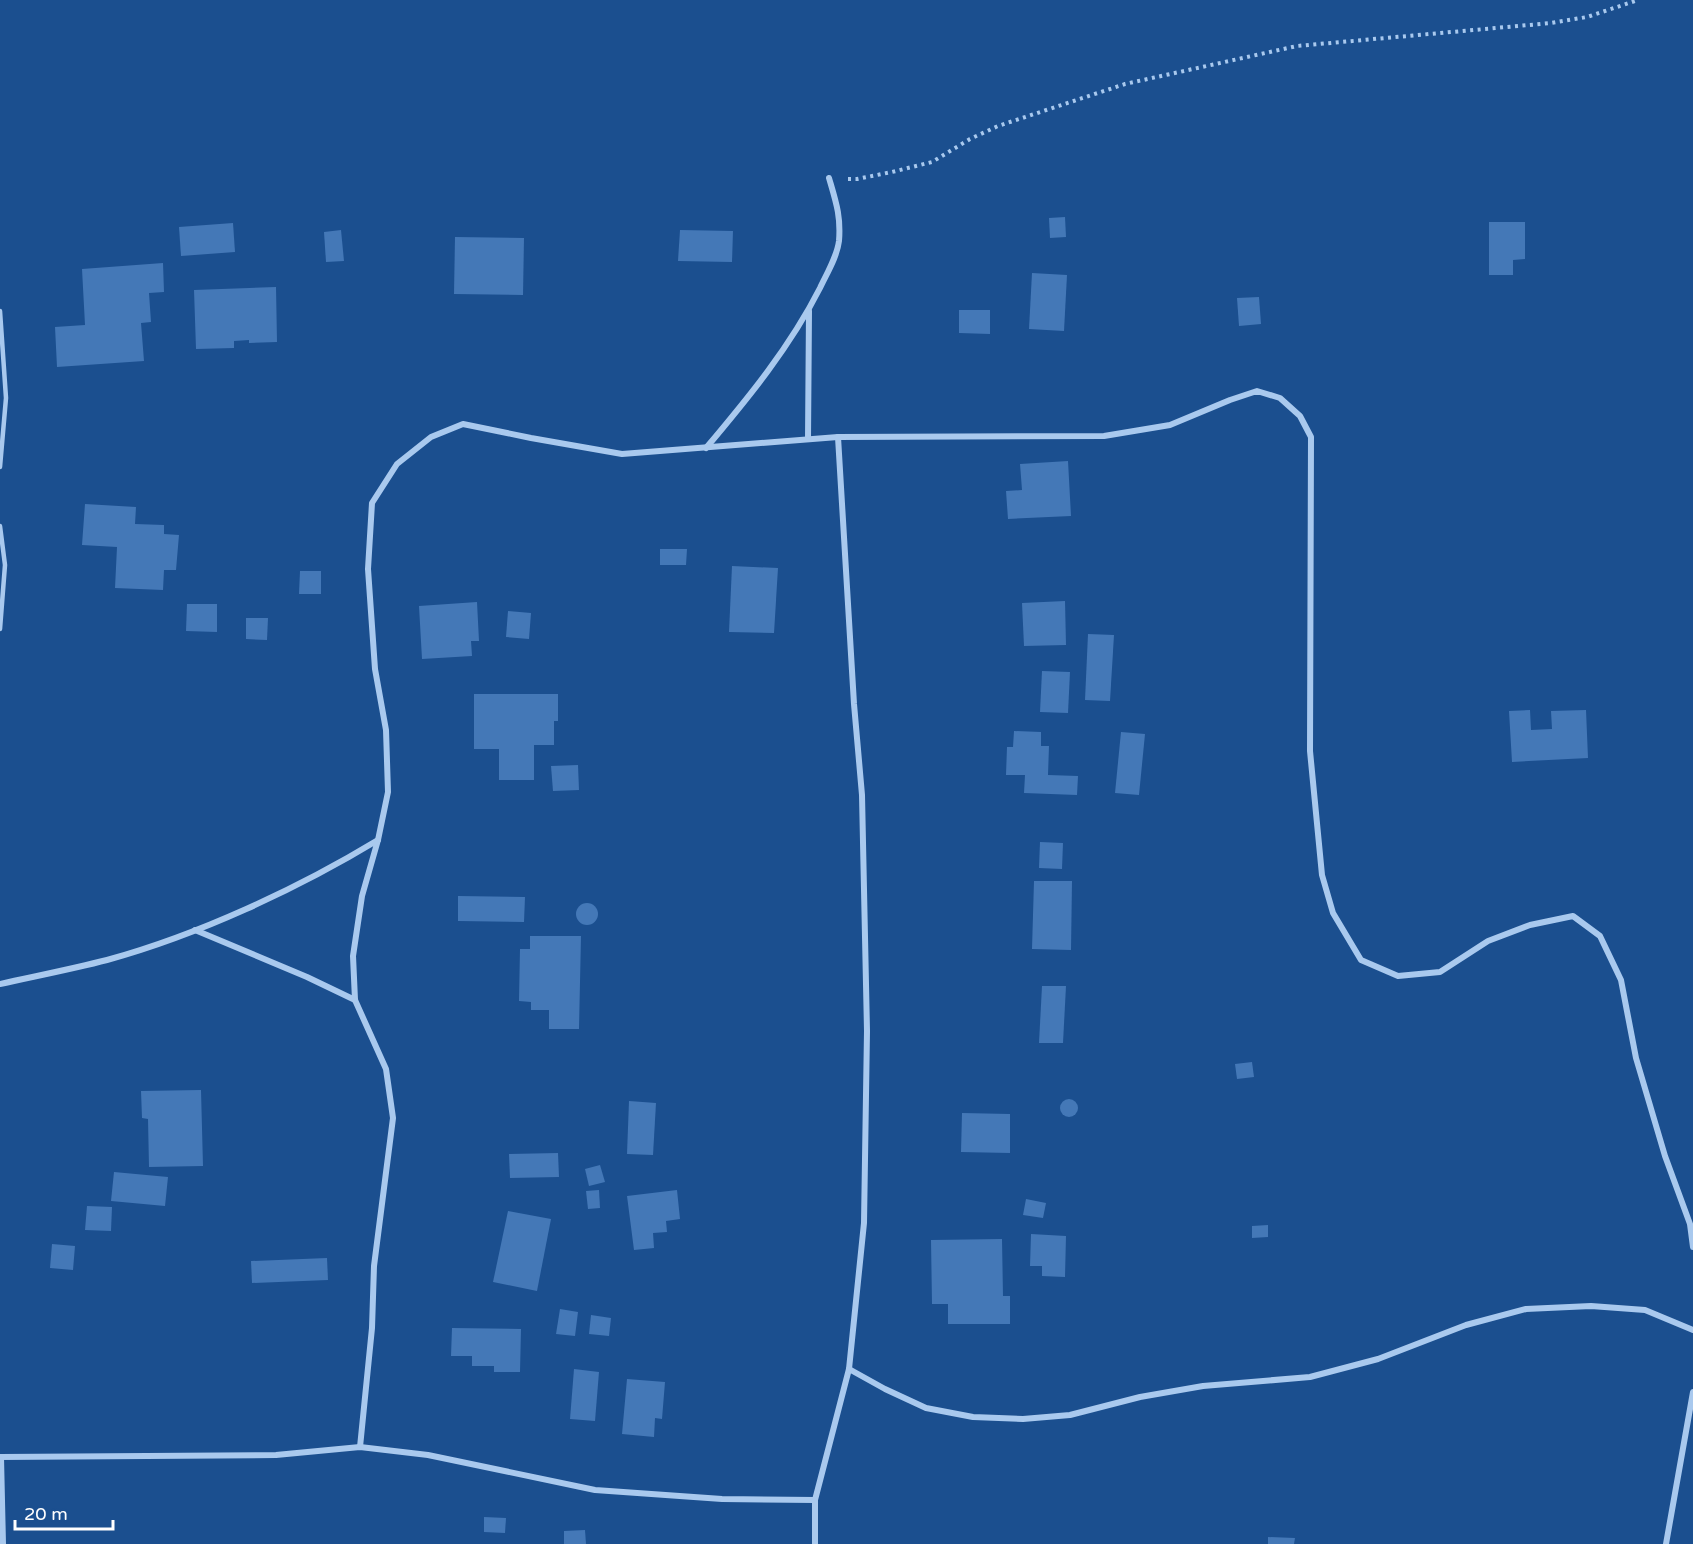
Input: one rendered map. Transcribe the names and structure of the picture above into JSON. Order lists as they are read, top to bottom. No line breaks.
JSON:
{"scale_bar":"20 m"}
